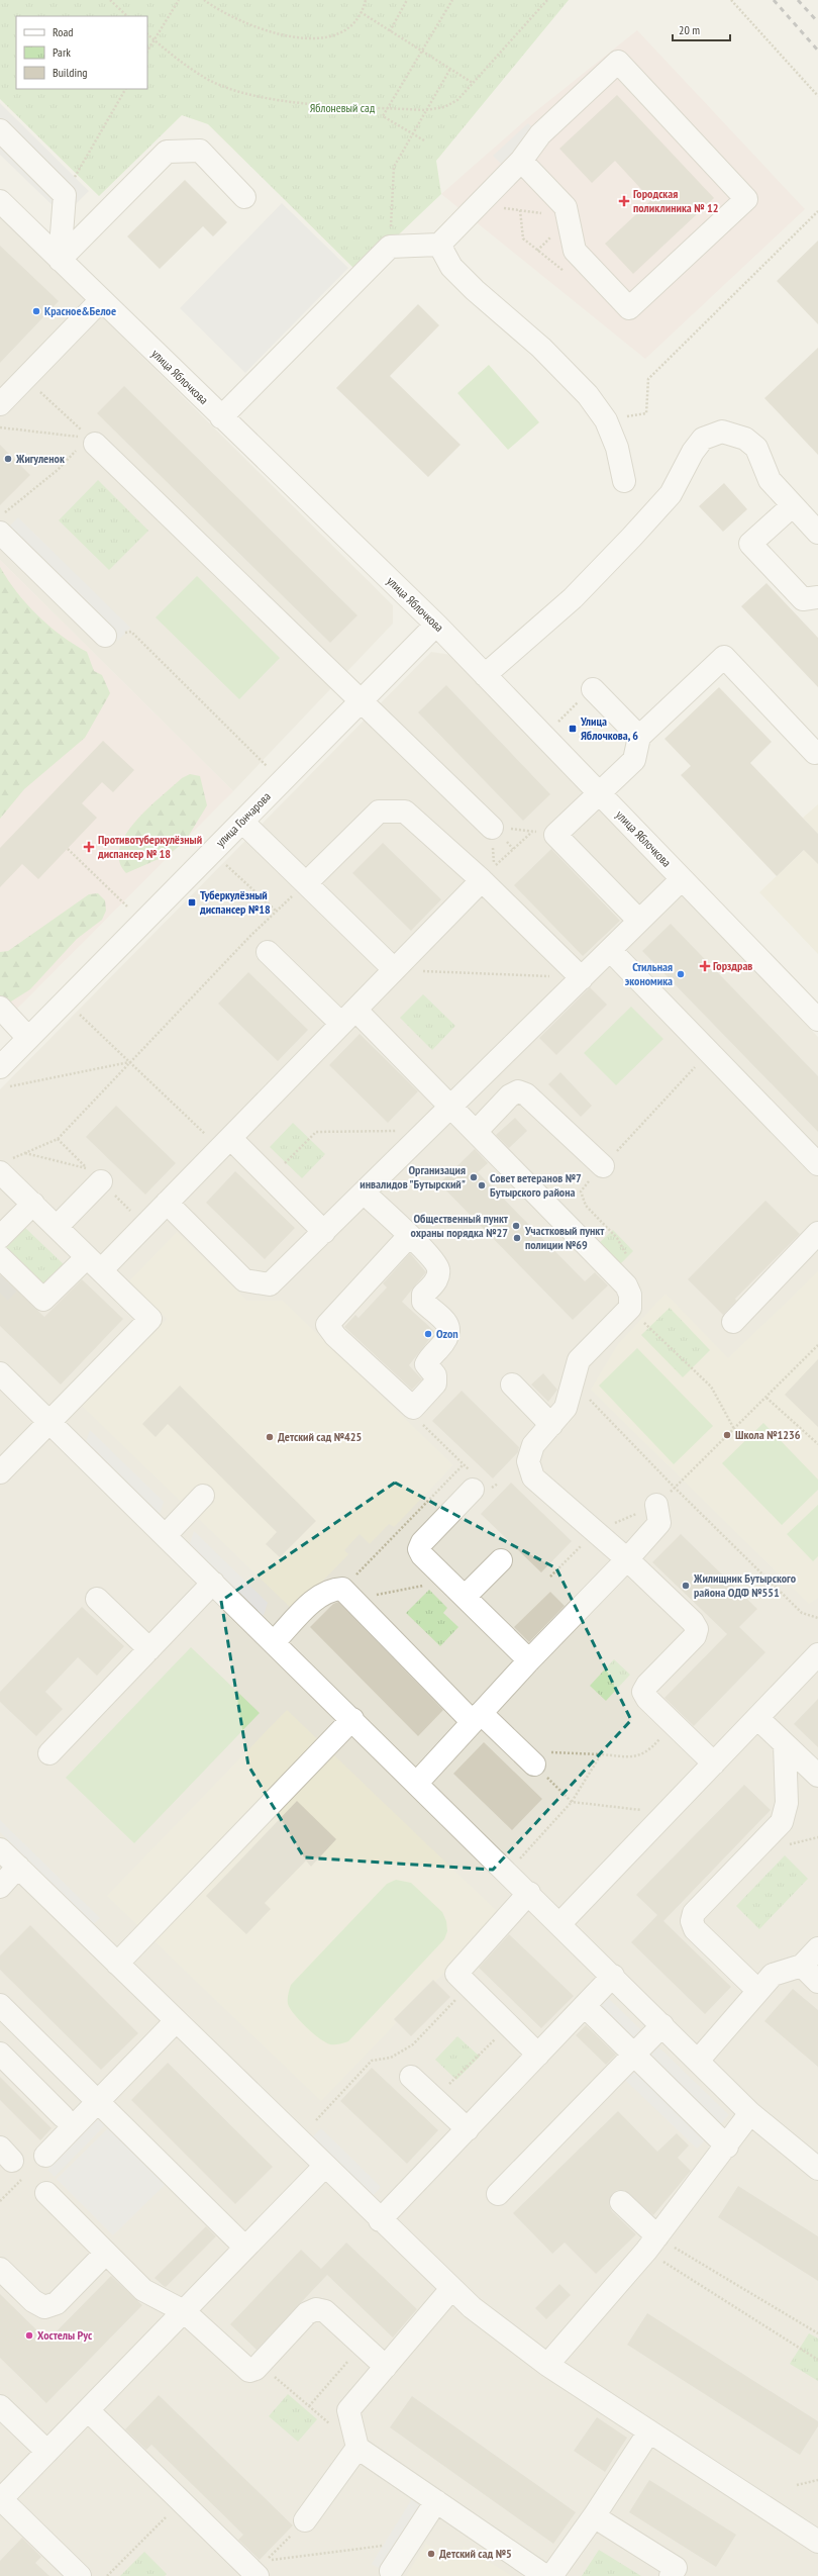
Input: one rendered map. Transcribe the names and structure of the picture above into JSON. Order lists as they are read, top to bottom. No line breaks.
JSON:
{"streets":{"street":["улица Яблочкова","улица Гончарова"]},"crossings":[["улица Яблочкова","улица Гончарова"]],"parks":["Яблоневый сад"],"places":{"health":["Городская поликлиника № 12","Противотуберкулёзный диспансер № 18","Горздрав"],"other":["Красное&Белое","Жигуленок","Стильная экономика","Организация инвалидов \"Бутырский\"","Совет ветеранов №7 Бутырского района","Общественный пункт охраны порядка №27","Участковый пункт полиции №69","Ozon","Школа №1236","Детский сад №425","Жилищник Бутырского района ОДФ №551","Хостелы Рус","Детский сад №5"],"transit":["Улица Яблочкова, 6","Туберкулёзный диспансер №18"]},"legend":["Road","Park","Building"],"scale_bar":"20 m"}
